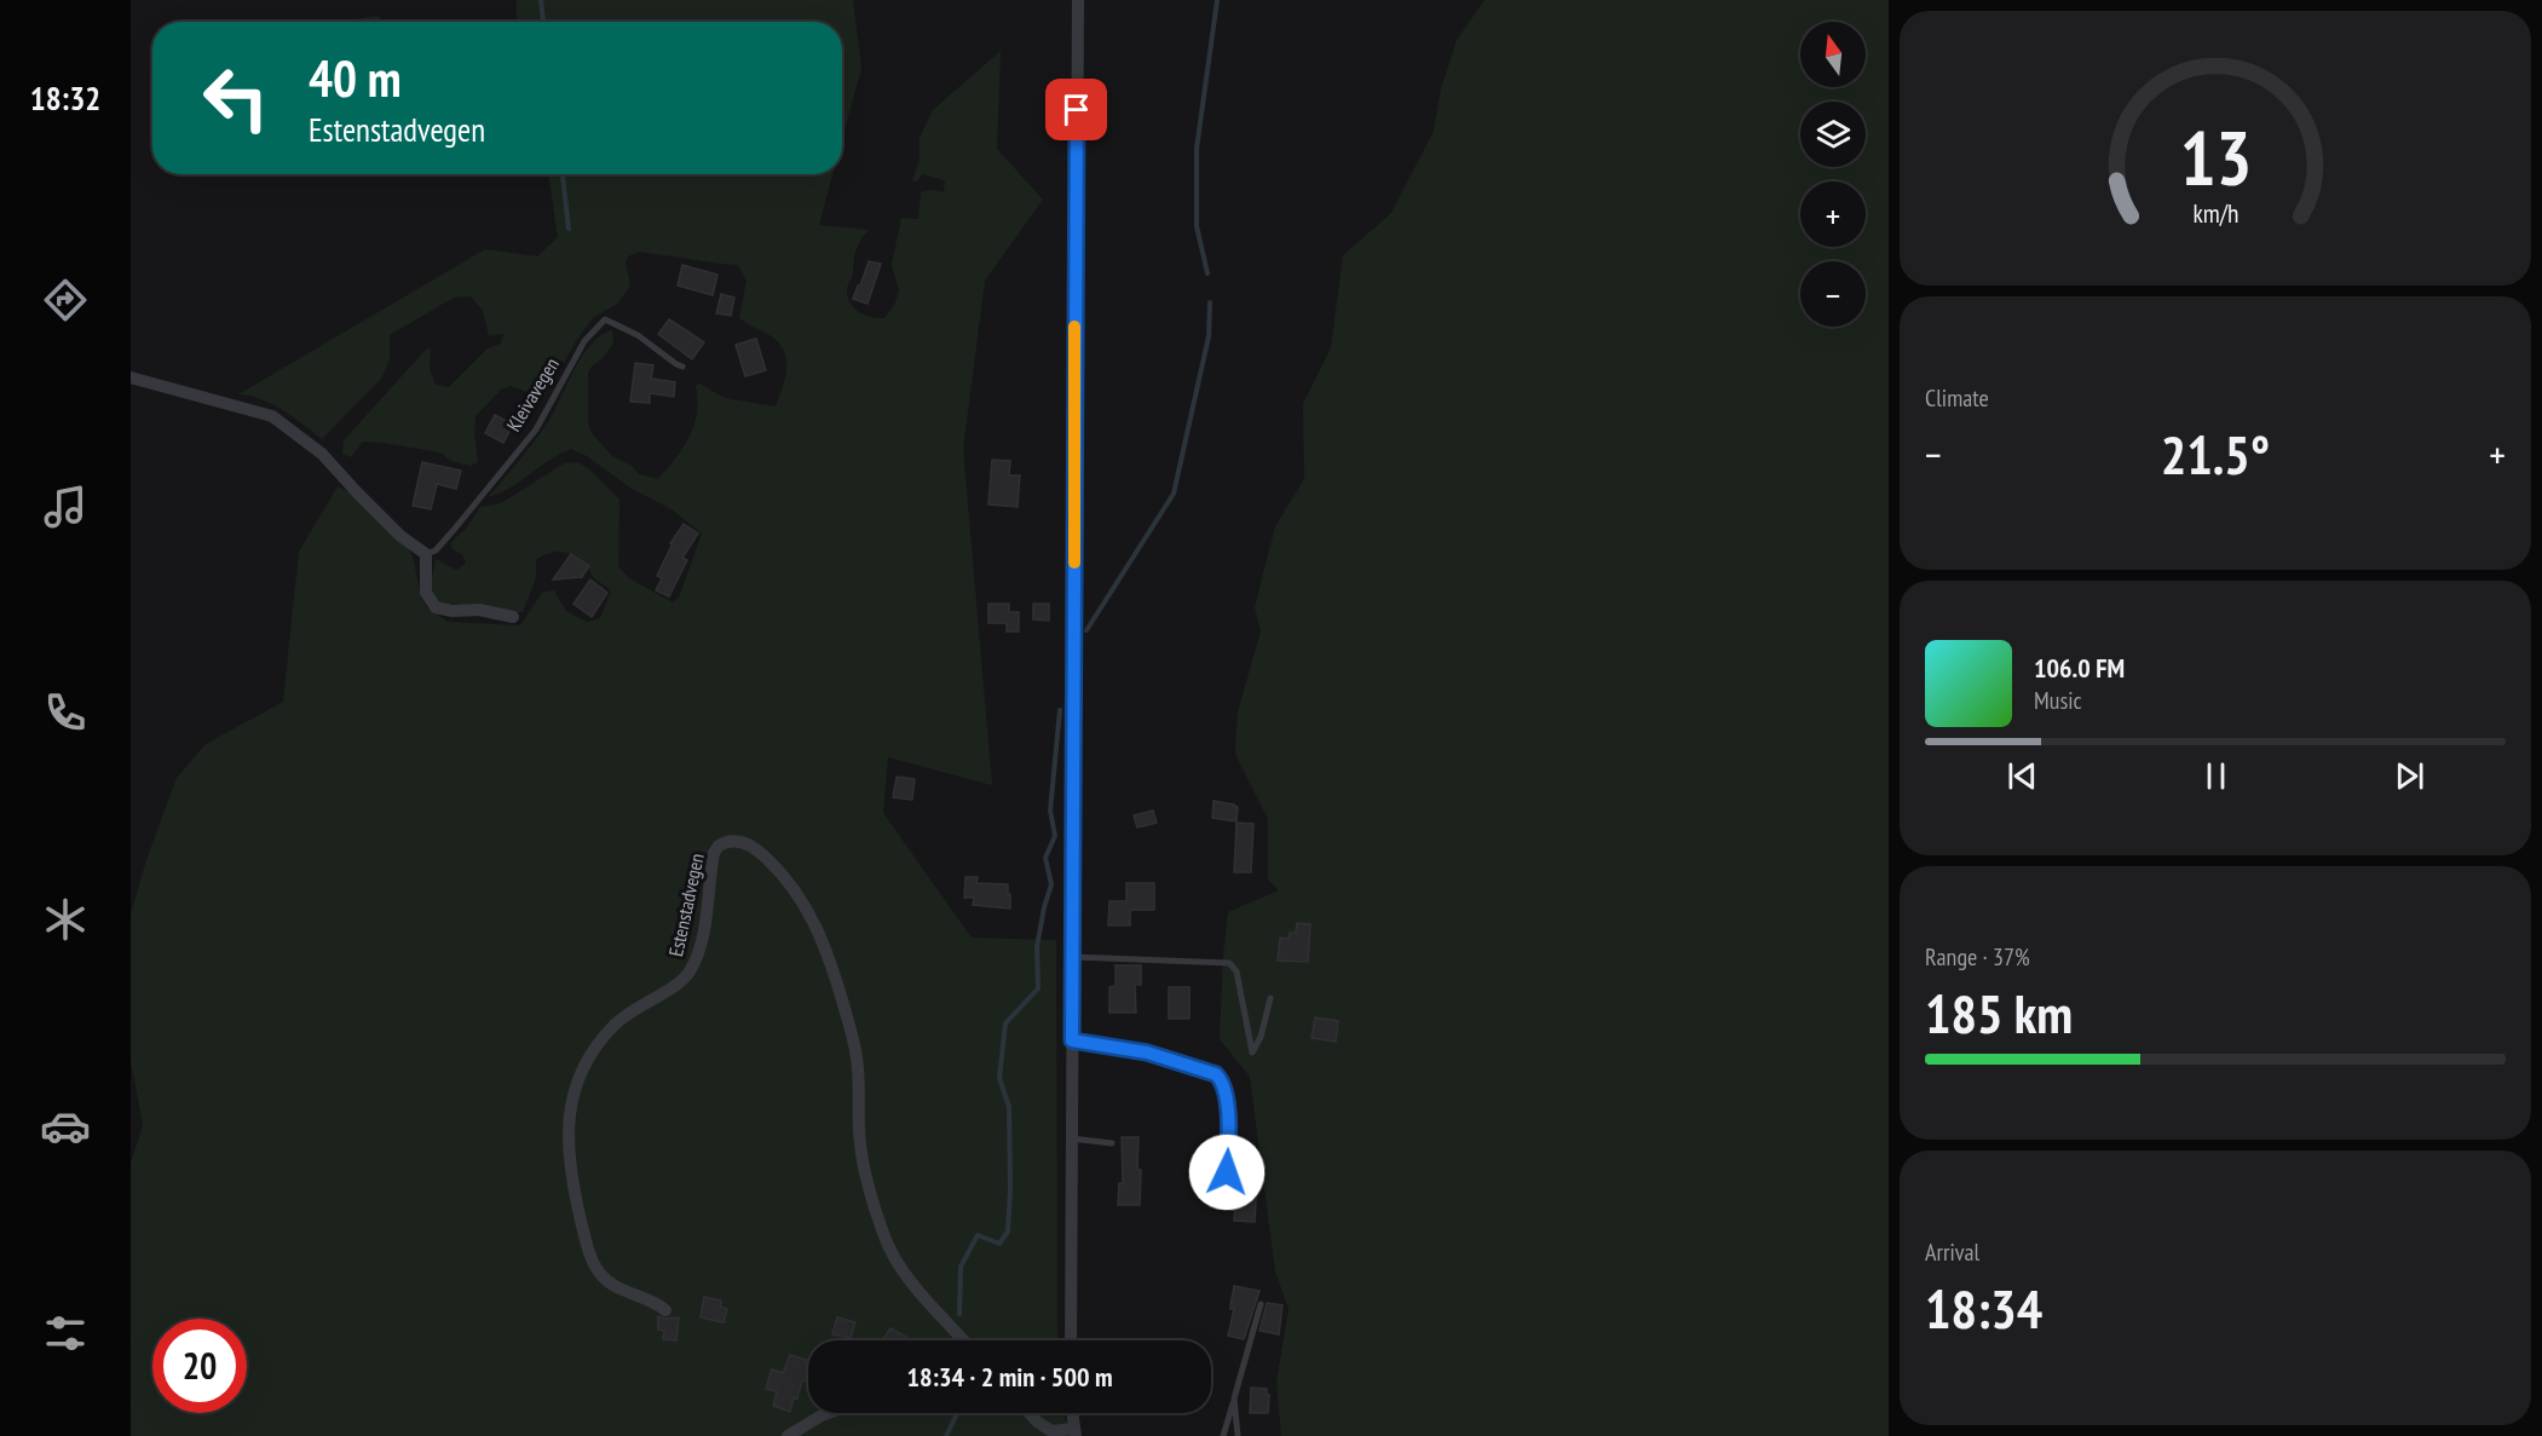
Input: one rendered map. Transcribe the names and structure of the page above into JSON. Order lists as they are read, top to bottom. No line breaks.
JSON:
{"streets":{"street":["Estenstadvegen"],"lane":["Kleivavegen"]},"north":"top","page":{"tabs":"18:32","map_buttons":["+","−"],"turn":["40 m","Estenstadvegen"],"tile":["Climate",["Range · 37%","185 km"],["Arrival","18:34"]],"heat":["−","21.5°","+"],"song":["106.0 FM","Music"],"limit":"20","trip":"18:34 · 2 min · 500 m","gauge":["13","km/h"]}}
